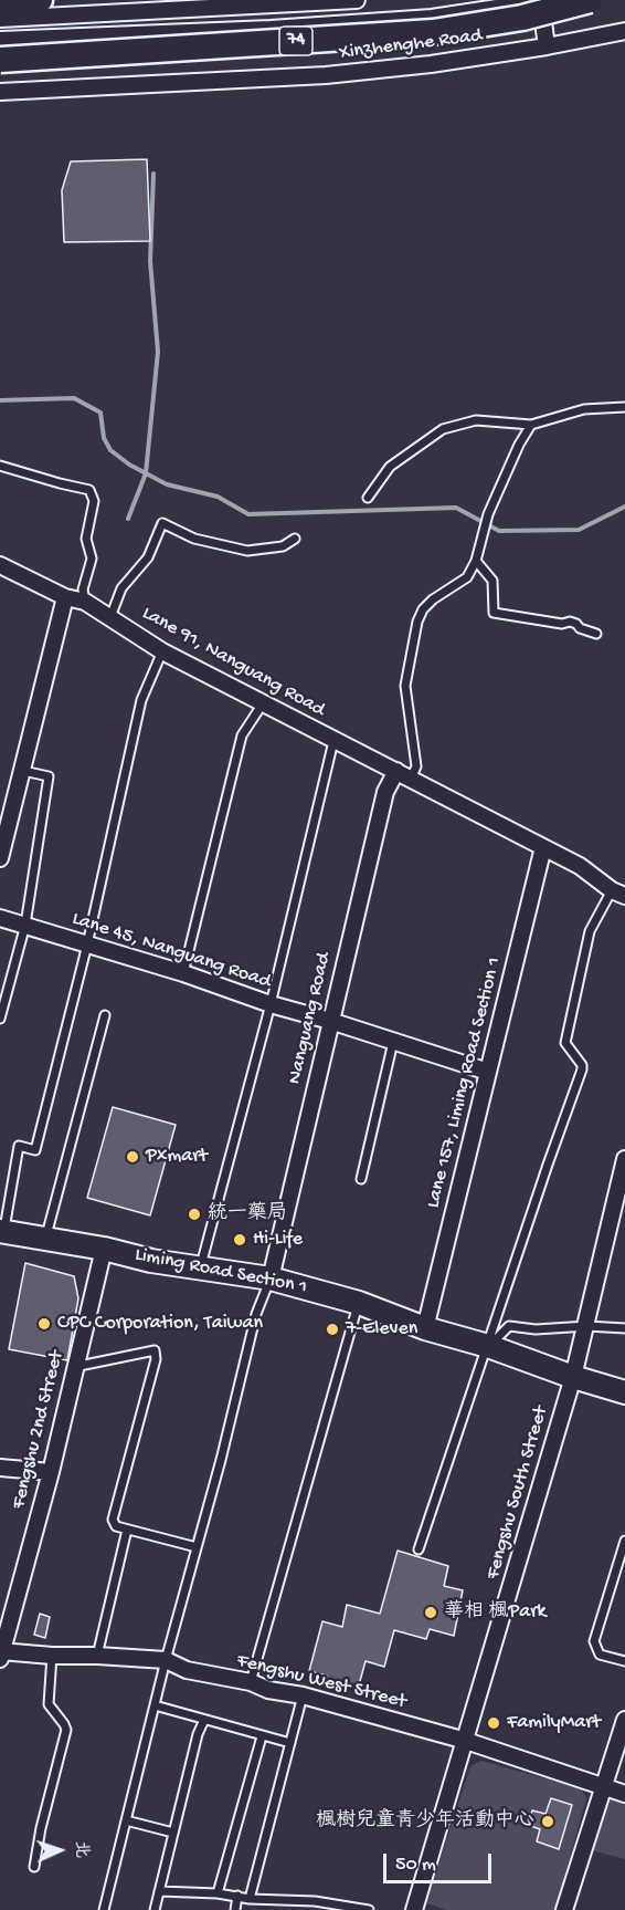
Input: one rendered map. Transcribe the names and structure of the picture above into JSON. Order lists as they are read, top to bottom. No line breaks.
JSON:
{"streets":{"highway":["74"],"main road":["Liming Road Section 1"],"street":["Xinzhenghe Road","Lane 91, Nanguang Road","Lane 45, Nanguang Road","Nanguang Road","Lane 157, Liming Road Section 1","Fengshu 2nd Street","Fengshu South Street","Fengshu West Street"]},"crossings":[["Lane 91, Nanguang Road","Nanguang Road"],["Lane 91, Nanguang Road","Lane 157, Liming Road Section 1"],["Lane 45, Nanguang Road","Nanguang Road"],["Lane 45, Nanguang Road","Lane 157, Liming Road Section 1"],["Nanguang Road","Liming Road Section 1"],["Lane 157, Liming Road Section 1","Liming Road Section 1"],["Liming Road Section 1","Fengshu 2nd Street"],["Liming Road Section 1","Fengshu South Street"],["Fengshu 2nd Street","Fengshu West Street"],["Fengshu South Street","Fengshu West Street"]],"places":["Pxmart","統一藥局","Hi-Life","CPC Corporation, Taiwan","7-Eleven","華相 楓Park","FamilyMart","楓樹兒童青少年活動中心"],"scale_bar":"50 m","north":"right"}
